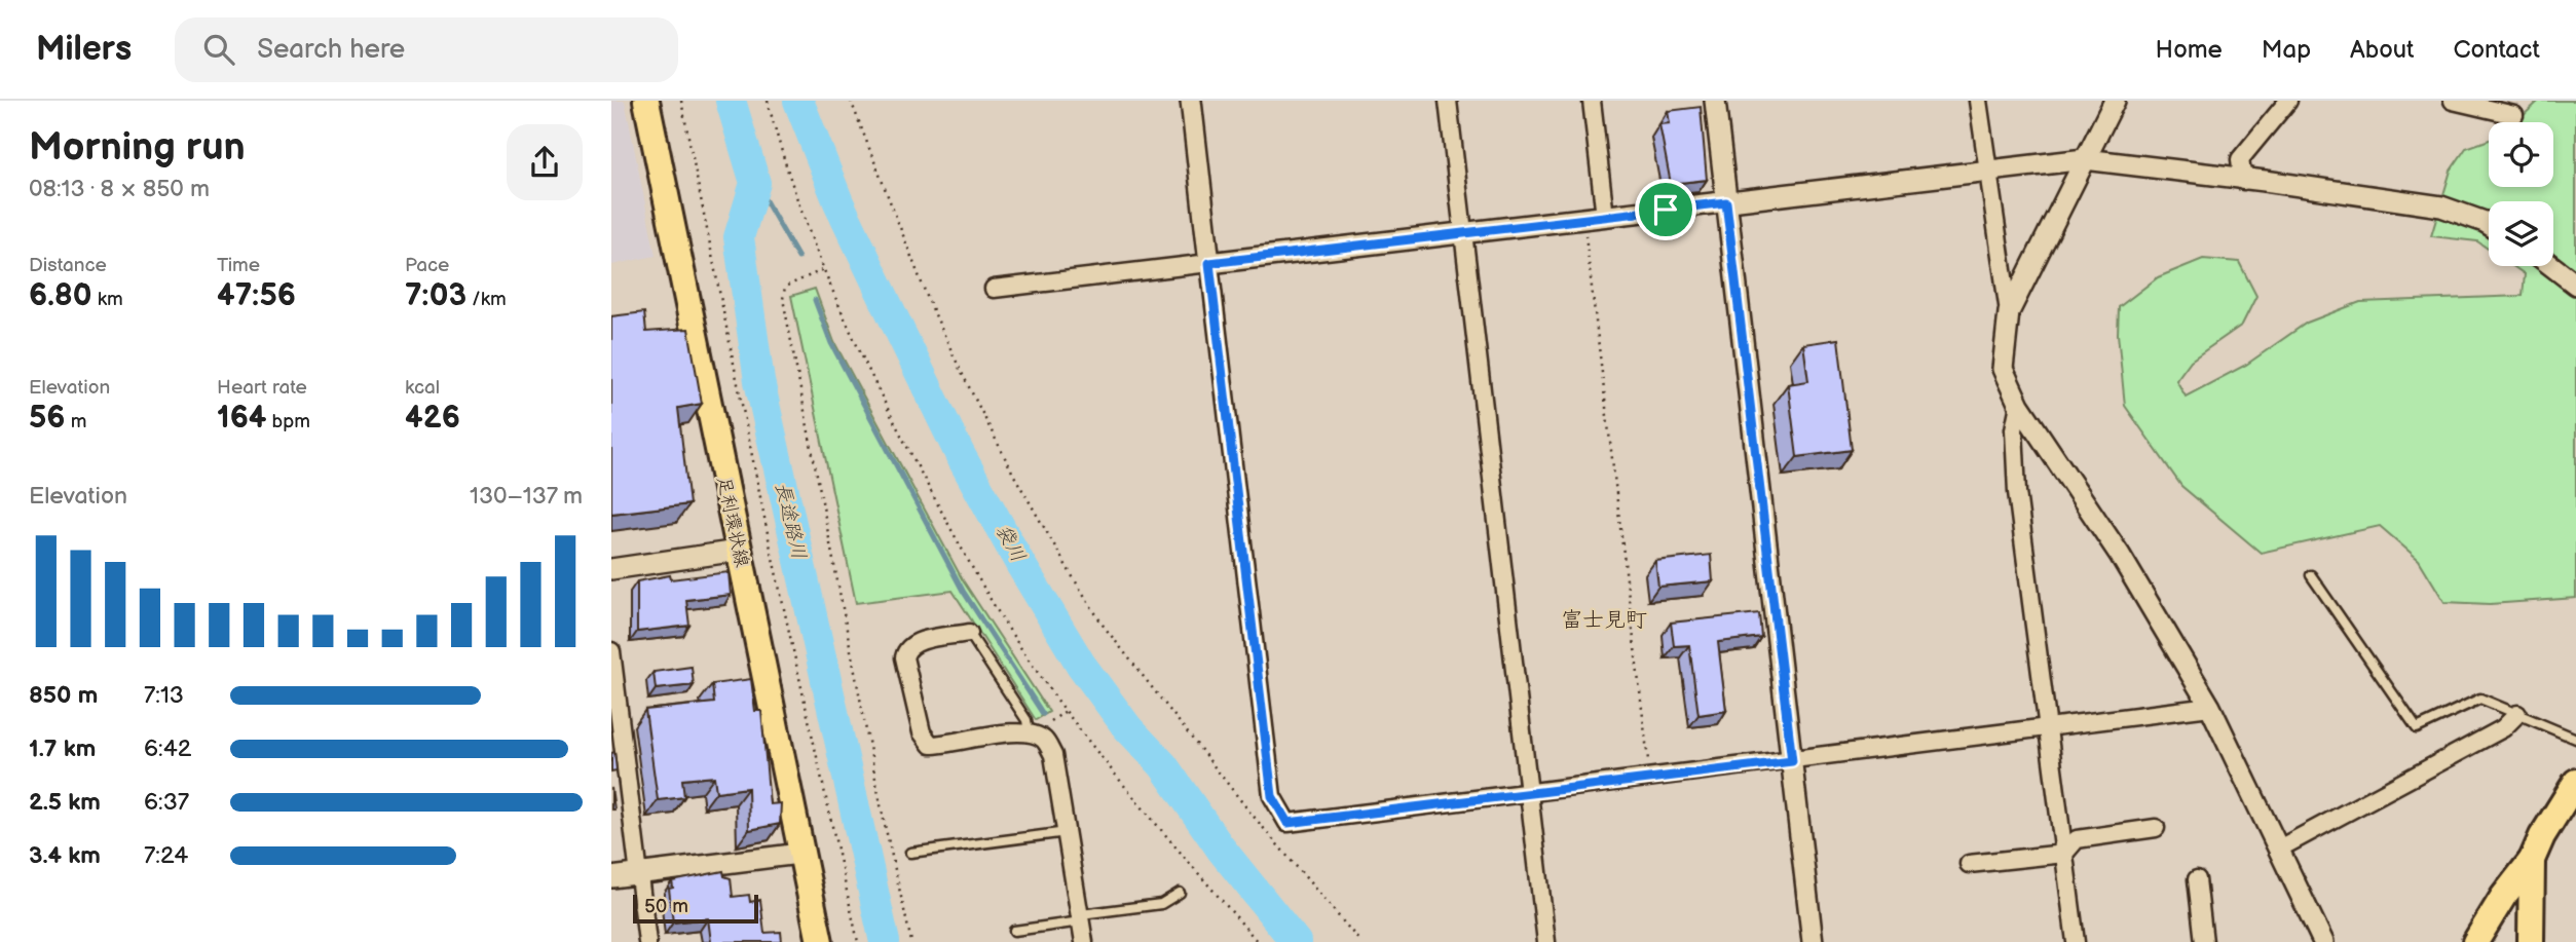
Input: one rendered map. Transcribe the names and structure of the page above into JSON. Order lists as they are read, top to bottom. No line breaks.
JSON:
{"streets":{"main road":["足利環状線"]},"districts":["富士見町"],"water":["長途路川","袋川"],"scale_bar":"50 m","page":{"header":"Milers","search":"Search here","nav":["Home","Map","About","Contact"],"heading":["Morning run","08:13 · 8 × 850 m"],"stats":[["Distance","6.80 km"],["Time","47:56"],["Pace","7:03 /km"],["Elevation","56 m"],["Heart rate","164 bpm"],["kcal","426"]],"chart":["Elevation","130–137 m"],"list":[{"name":"850 m","note":"7:13"},{"name":"1.7 km","note":"6:42"},{"name":"2.5 km","note":"6:37"},{"name":"3.4 km","note":"7:24"}],"scale":"50 m"}}
